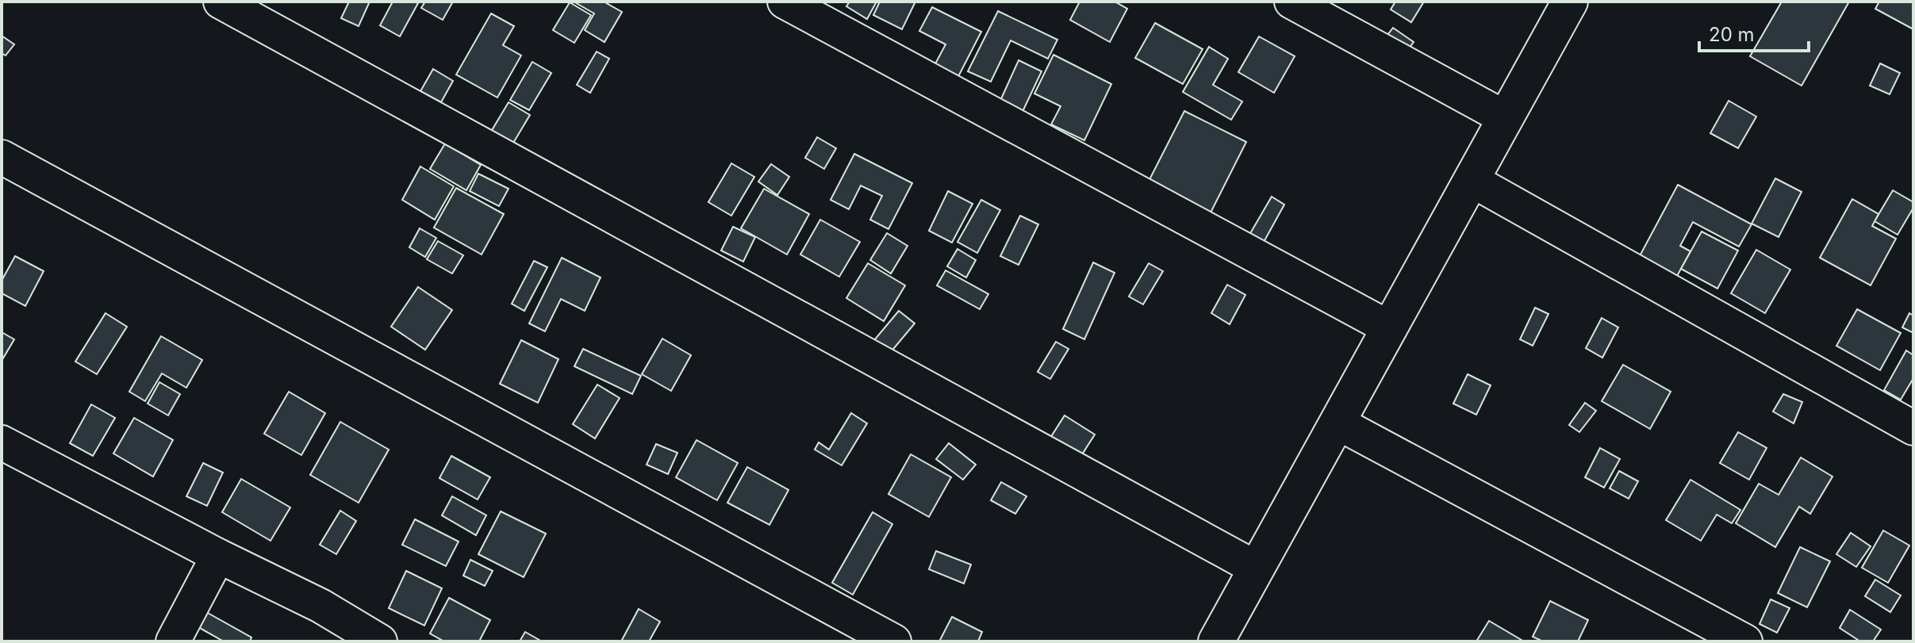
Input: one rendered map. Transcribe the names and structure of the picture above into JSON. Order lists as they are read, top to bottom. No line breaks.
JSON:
{"scale_bar":"20 m"}
